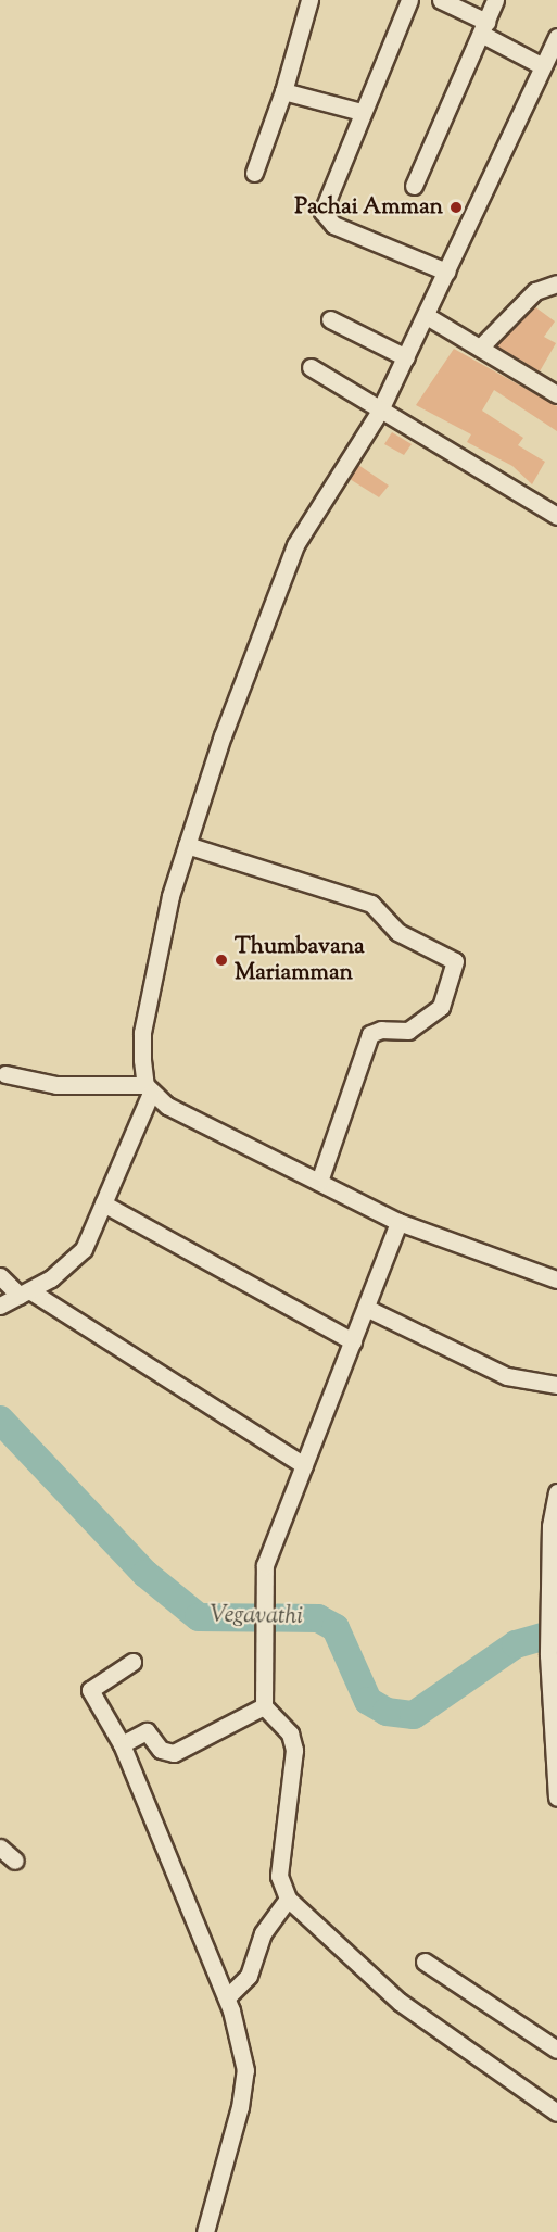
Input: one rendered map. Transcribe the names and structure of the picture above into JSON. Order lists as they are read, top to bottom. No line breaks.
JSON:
{"water":["Vegavathi"],"places":["Pachai Amman","Thumbavana Mariamman"]}
